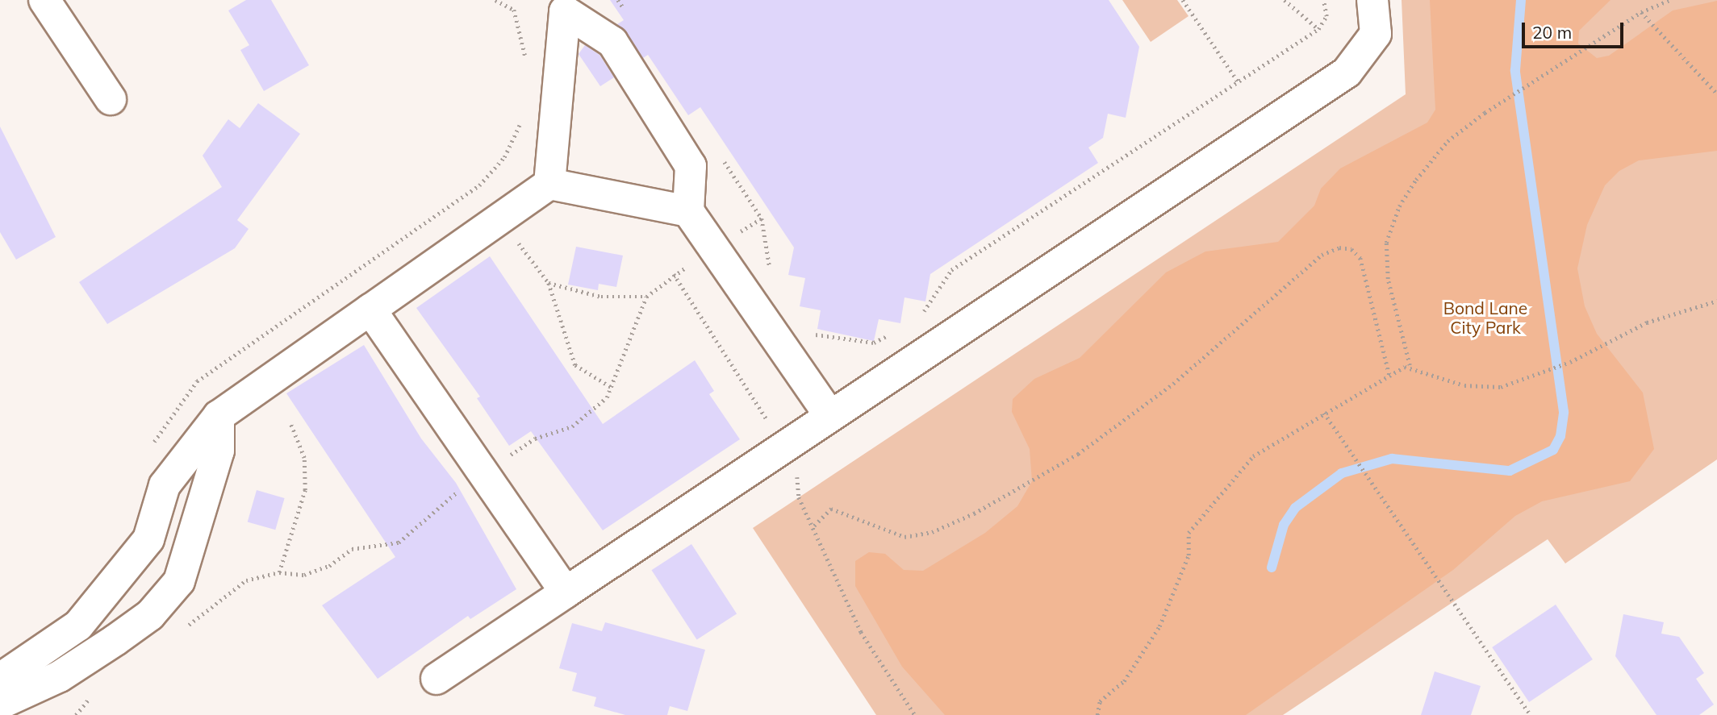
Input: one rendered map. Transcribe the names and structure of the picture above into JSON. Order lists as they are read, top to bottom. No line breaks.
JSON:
{"parks":["Bond Lane City Park"],"scale_bar":"20 m"}
